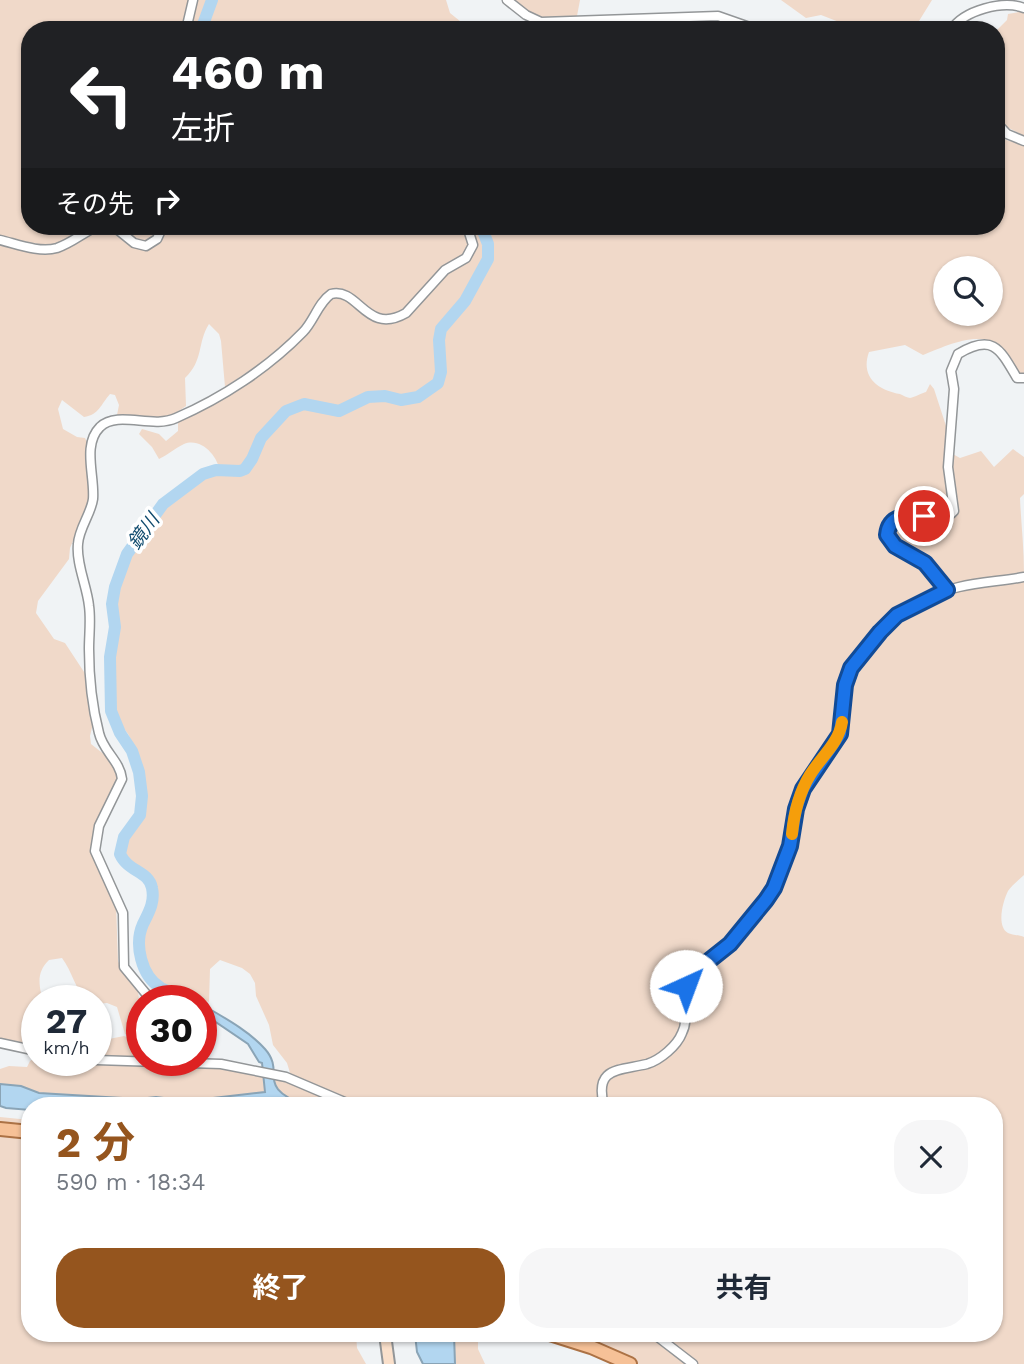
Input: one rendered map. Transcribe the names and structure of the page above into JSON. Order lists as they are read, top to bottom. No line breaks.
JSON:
{"water":["鏡川"],"page":{"turn":["460 m","左折"],"then":"その先","speed":"27 km/h","limit":"30","heading":["2 分","590 m · 18:34"],"buttons":["終了","共有"]}}
